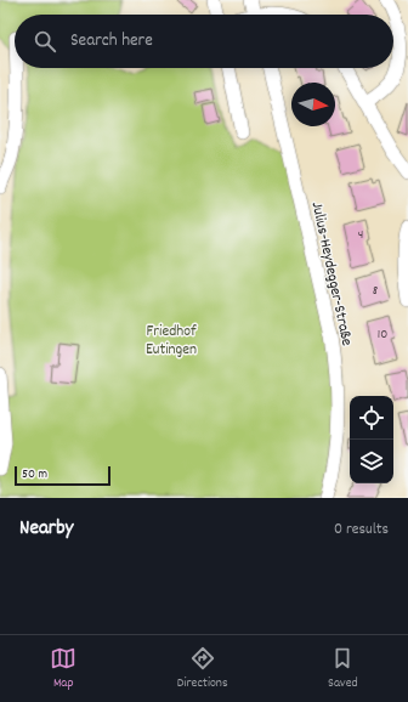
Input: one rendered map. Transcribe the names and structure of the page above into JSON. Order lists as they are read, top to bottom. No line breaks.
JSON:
{"streets":{"street":["Julius-Heydegger-Straße"]},"parks":["Friedhof Eutingen"],"house_numbers":["4","8","10"],"scale_bar":"50 m","north":"right","page":{"search":"Search here","scale":"50 m","heading":["Nearby","0 results"],"nav":["Map","Directions","Saved"]}}
